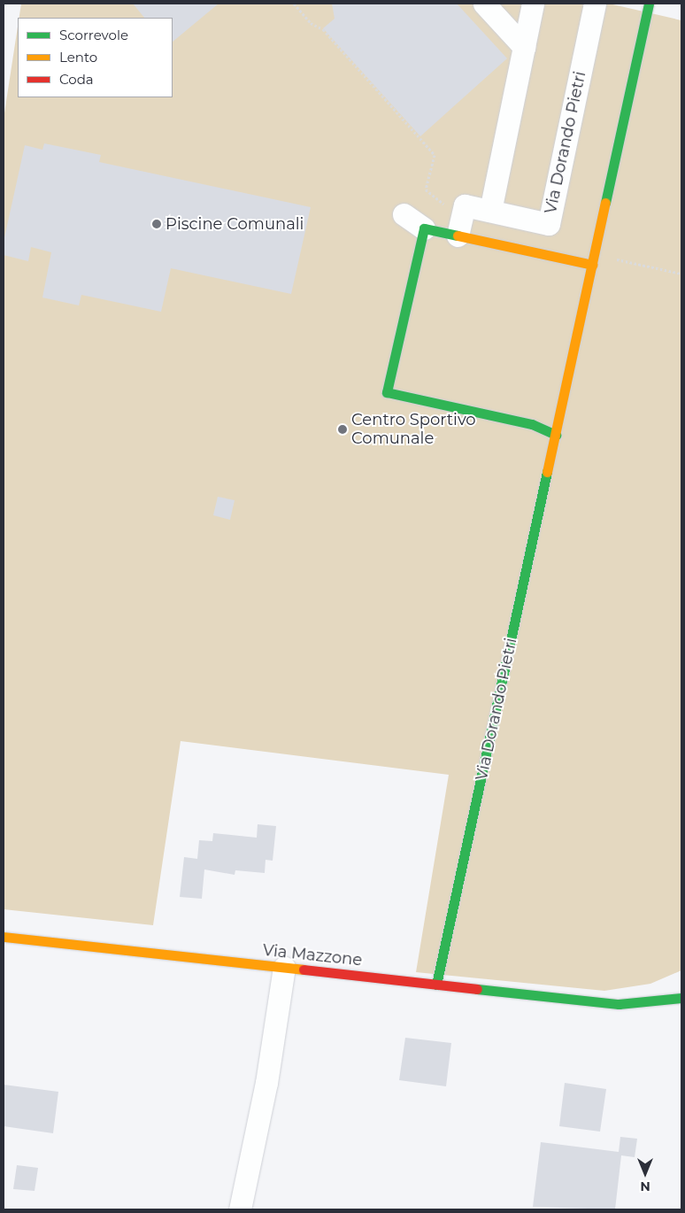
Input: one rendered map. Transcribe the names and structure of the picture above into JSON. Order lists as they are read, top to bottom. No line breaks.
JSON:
{"streets":{"street":["Via Dorando Pietri","Via Mazzone"]},"crossings":[["Via Dorando Pietri","Via Mazzone"]],"places":["Piscine Comunali","Centro Sportivo Comunale"],"legend":["Scorrevole","Lento","Coda"],"north":"bottom"}
